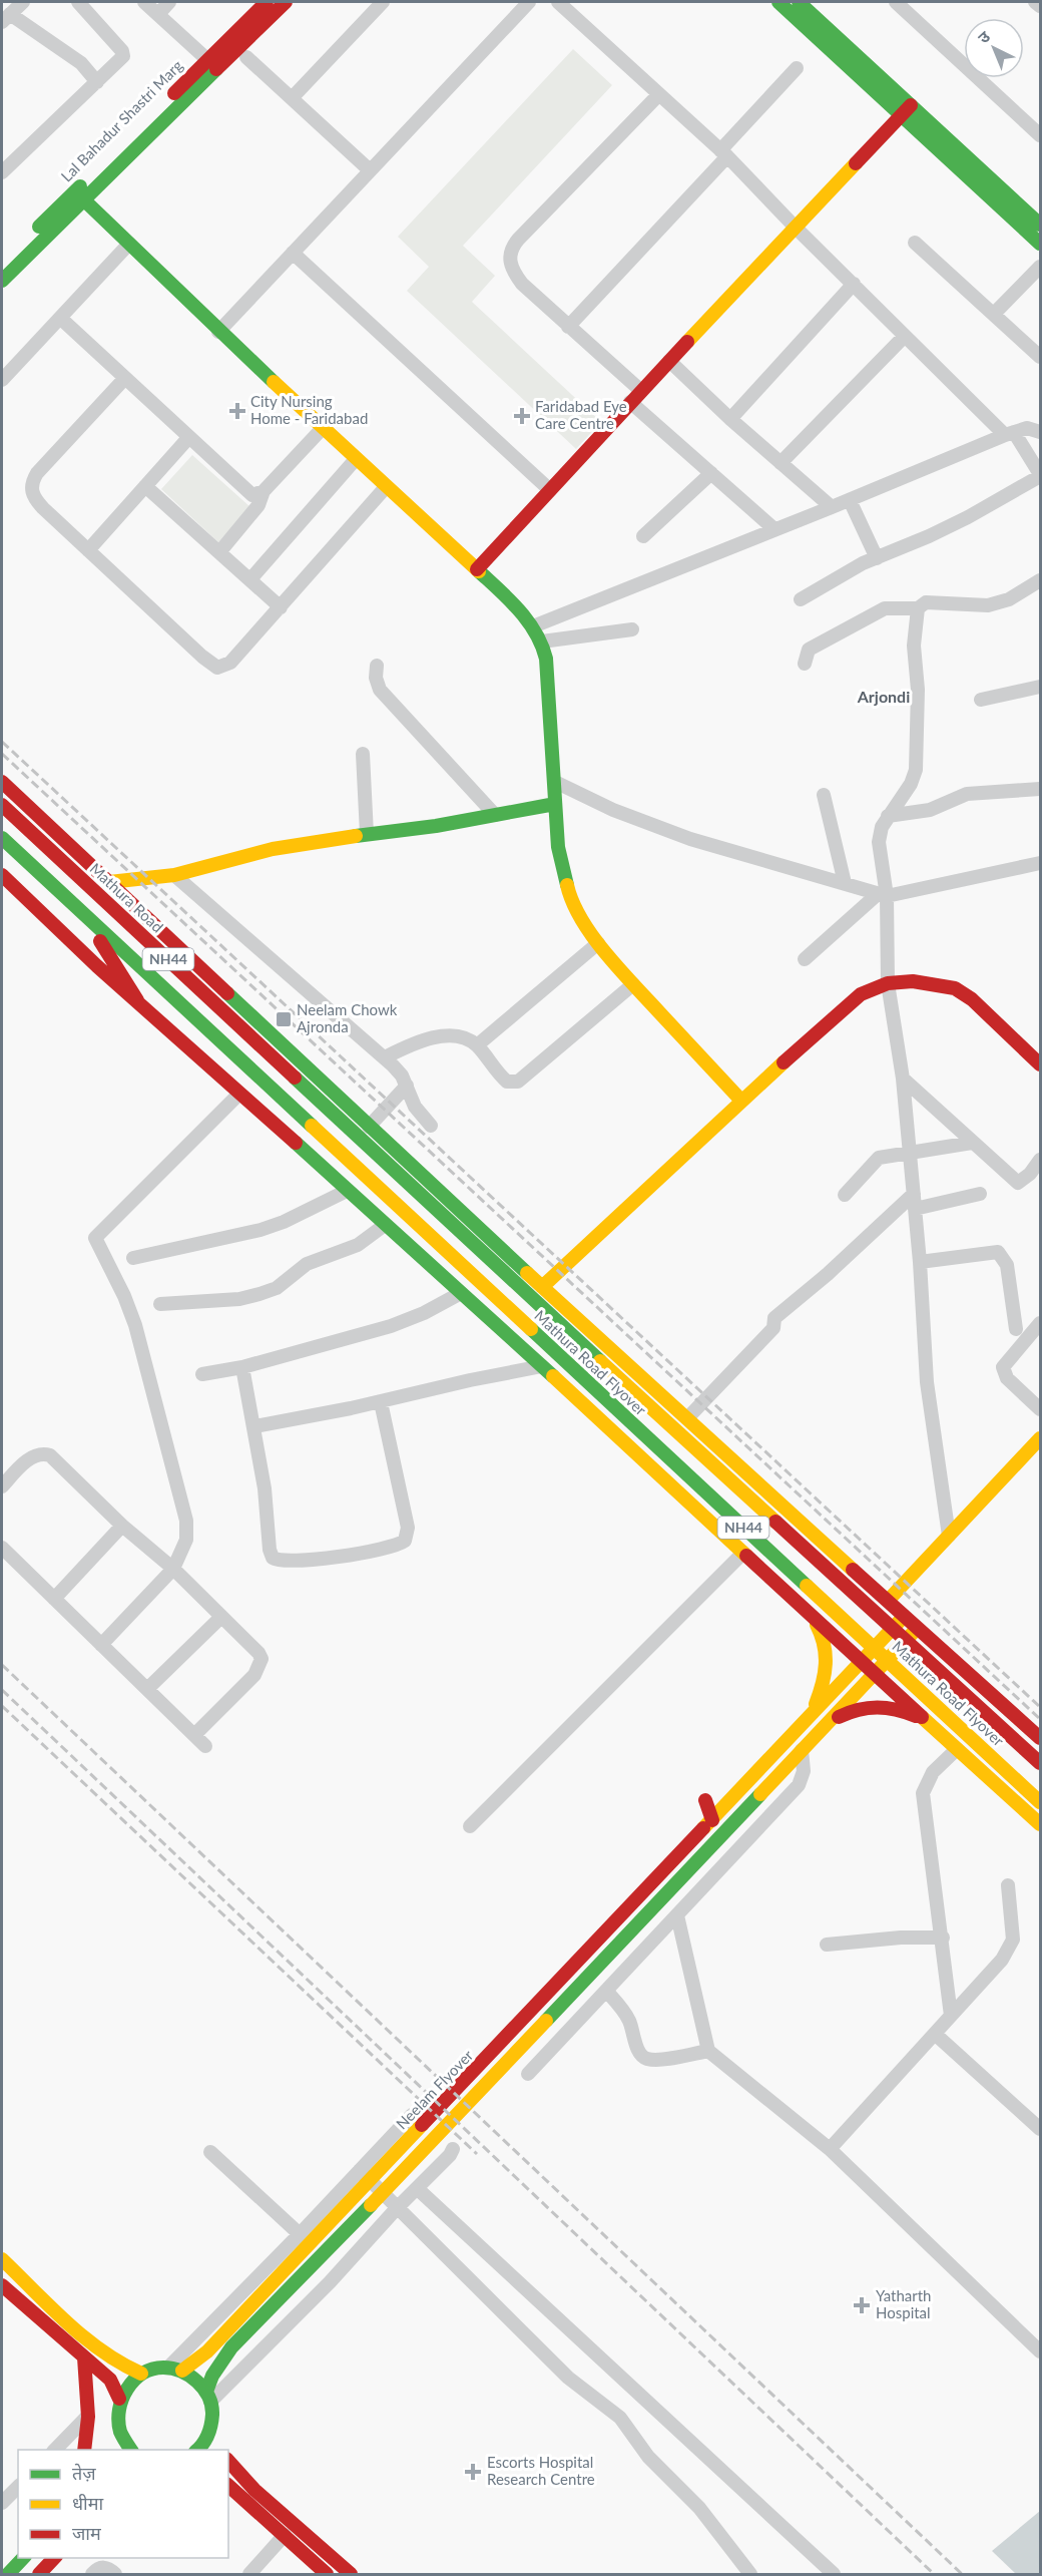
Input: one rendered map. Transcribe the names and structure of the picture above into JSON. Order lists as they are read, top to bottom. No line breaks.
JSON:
{"streets":{"main road":["Lal Bahadur Shastri Marg","Mathura Road","NH44","Mathura Road Flyover","Neelam Flyover"]},"crossings":[["Mathura Road","Mathura Road Flyover"],["NH44","Mathura Road Flyover"]],"districts":["Arjondi"],"places":{"health":["City Nursing Home - Faridabad","Faridabad Eye Care Centre","Yatharth Hospital","Escorts Hospital Research Centre"],"transit":["Neelam Chowk Ajronda"]},"legend":["तेज़","धीमा","जाम"],"north":"top left"}
